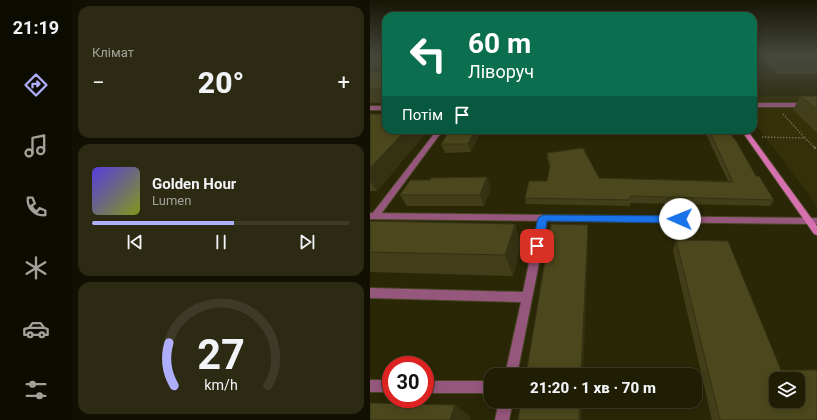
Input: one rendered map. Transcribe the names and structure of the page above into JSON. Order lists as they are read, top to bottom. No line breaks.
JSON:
{"page":{"tabs":"21:19","tile":"Клімат","turn":["60 m","Ліворуч"],"heat":["−","20°","+"],"then":"Потім","song":["Golden Hour","Lumen"],"limit":"30","trip":"21:20 · 1 хв · 70 m","gauge":["27","km/h"]}}
